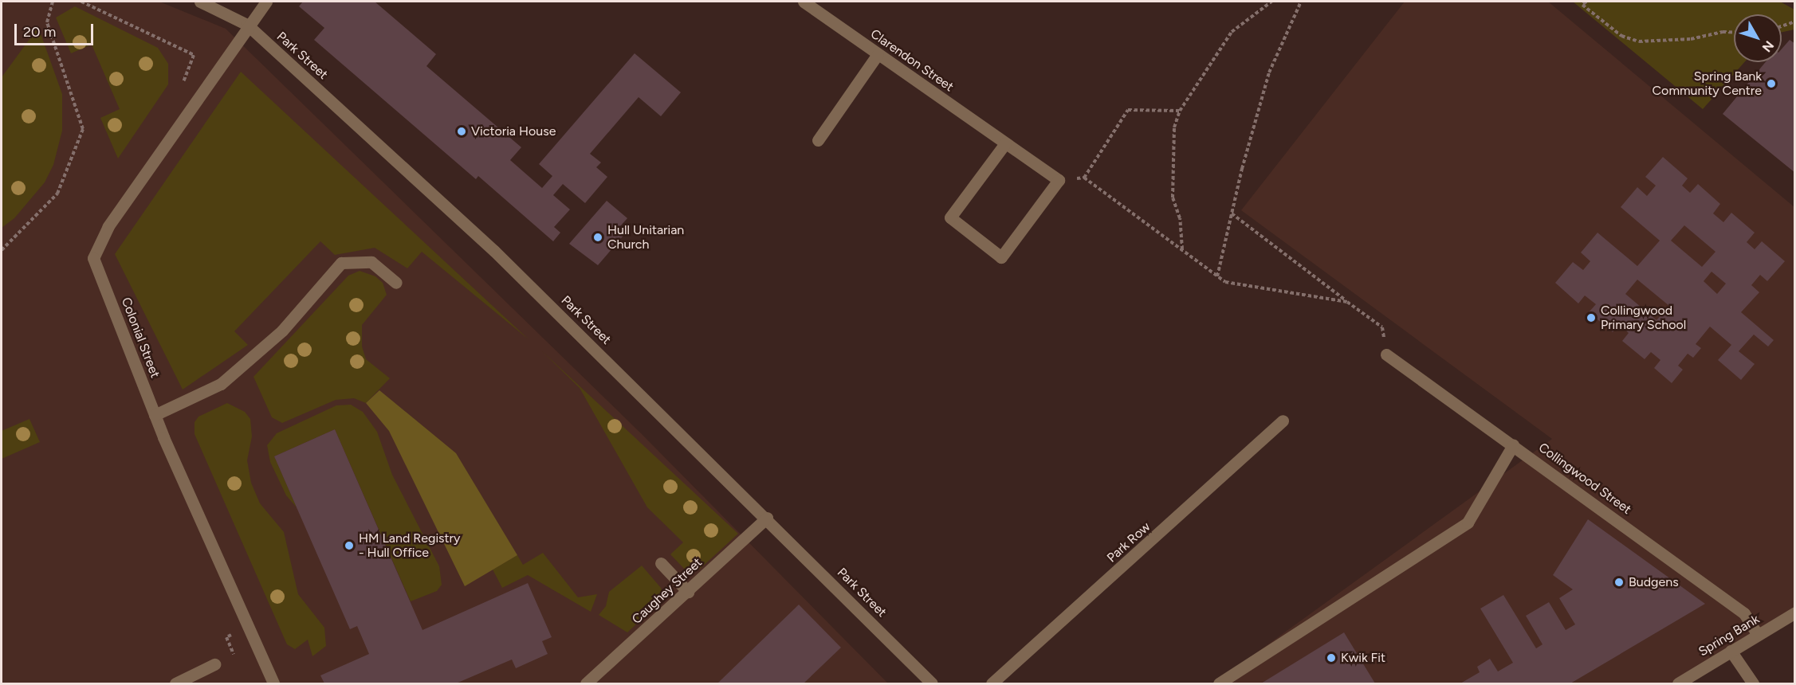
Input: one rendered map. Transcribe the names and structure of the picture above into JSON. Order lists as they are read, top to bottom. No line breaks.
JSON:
{"streets":{"street":["Park Street","Clarendon Street","Colonial Street","Collingwood Street","Park Row","Caughey Street","Spring Bank"]},"crossings":[["Park Street","Colonial Street"],["Park Street","Caughey Street"],["Collingwood Street","Spring Bank"]],"places":["Spring Bank Community Centre","Victoria House","Hull Unitarian Church","Collingwood Primary School","HM Land Registry - Hull Office","Budgens","Kwik Fit"],"scale_bar":"20 m","north":"bottom right"}
